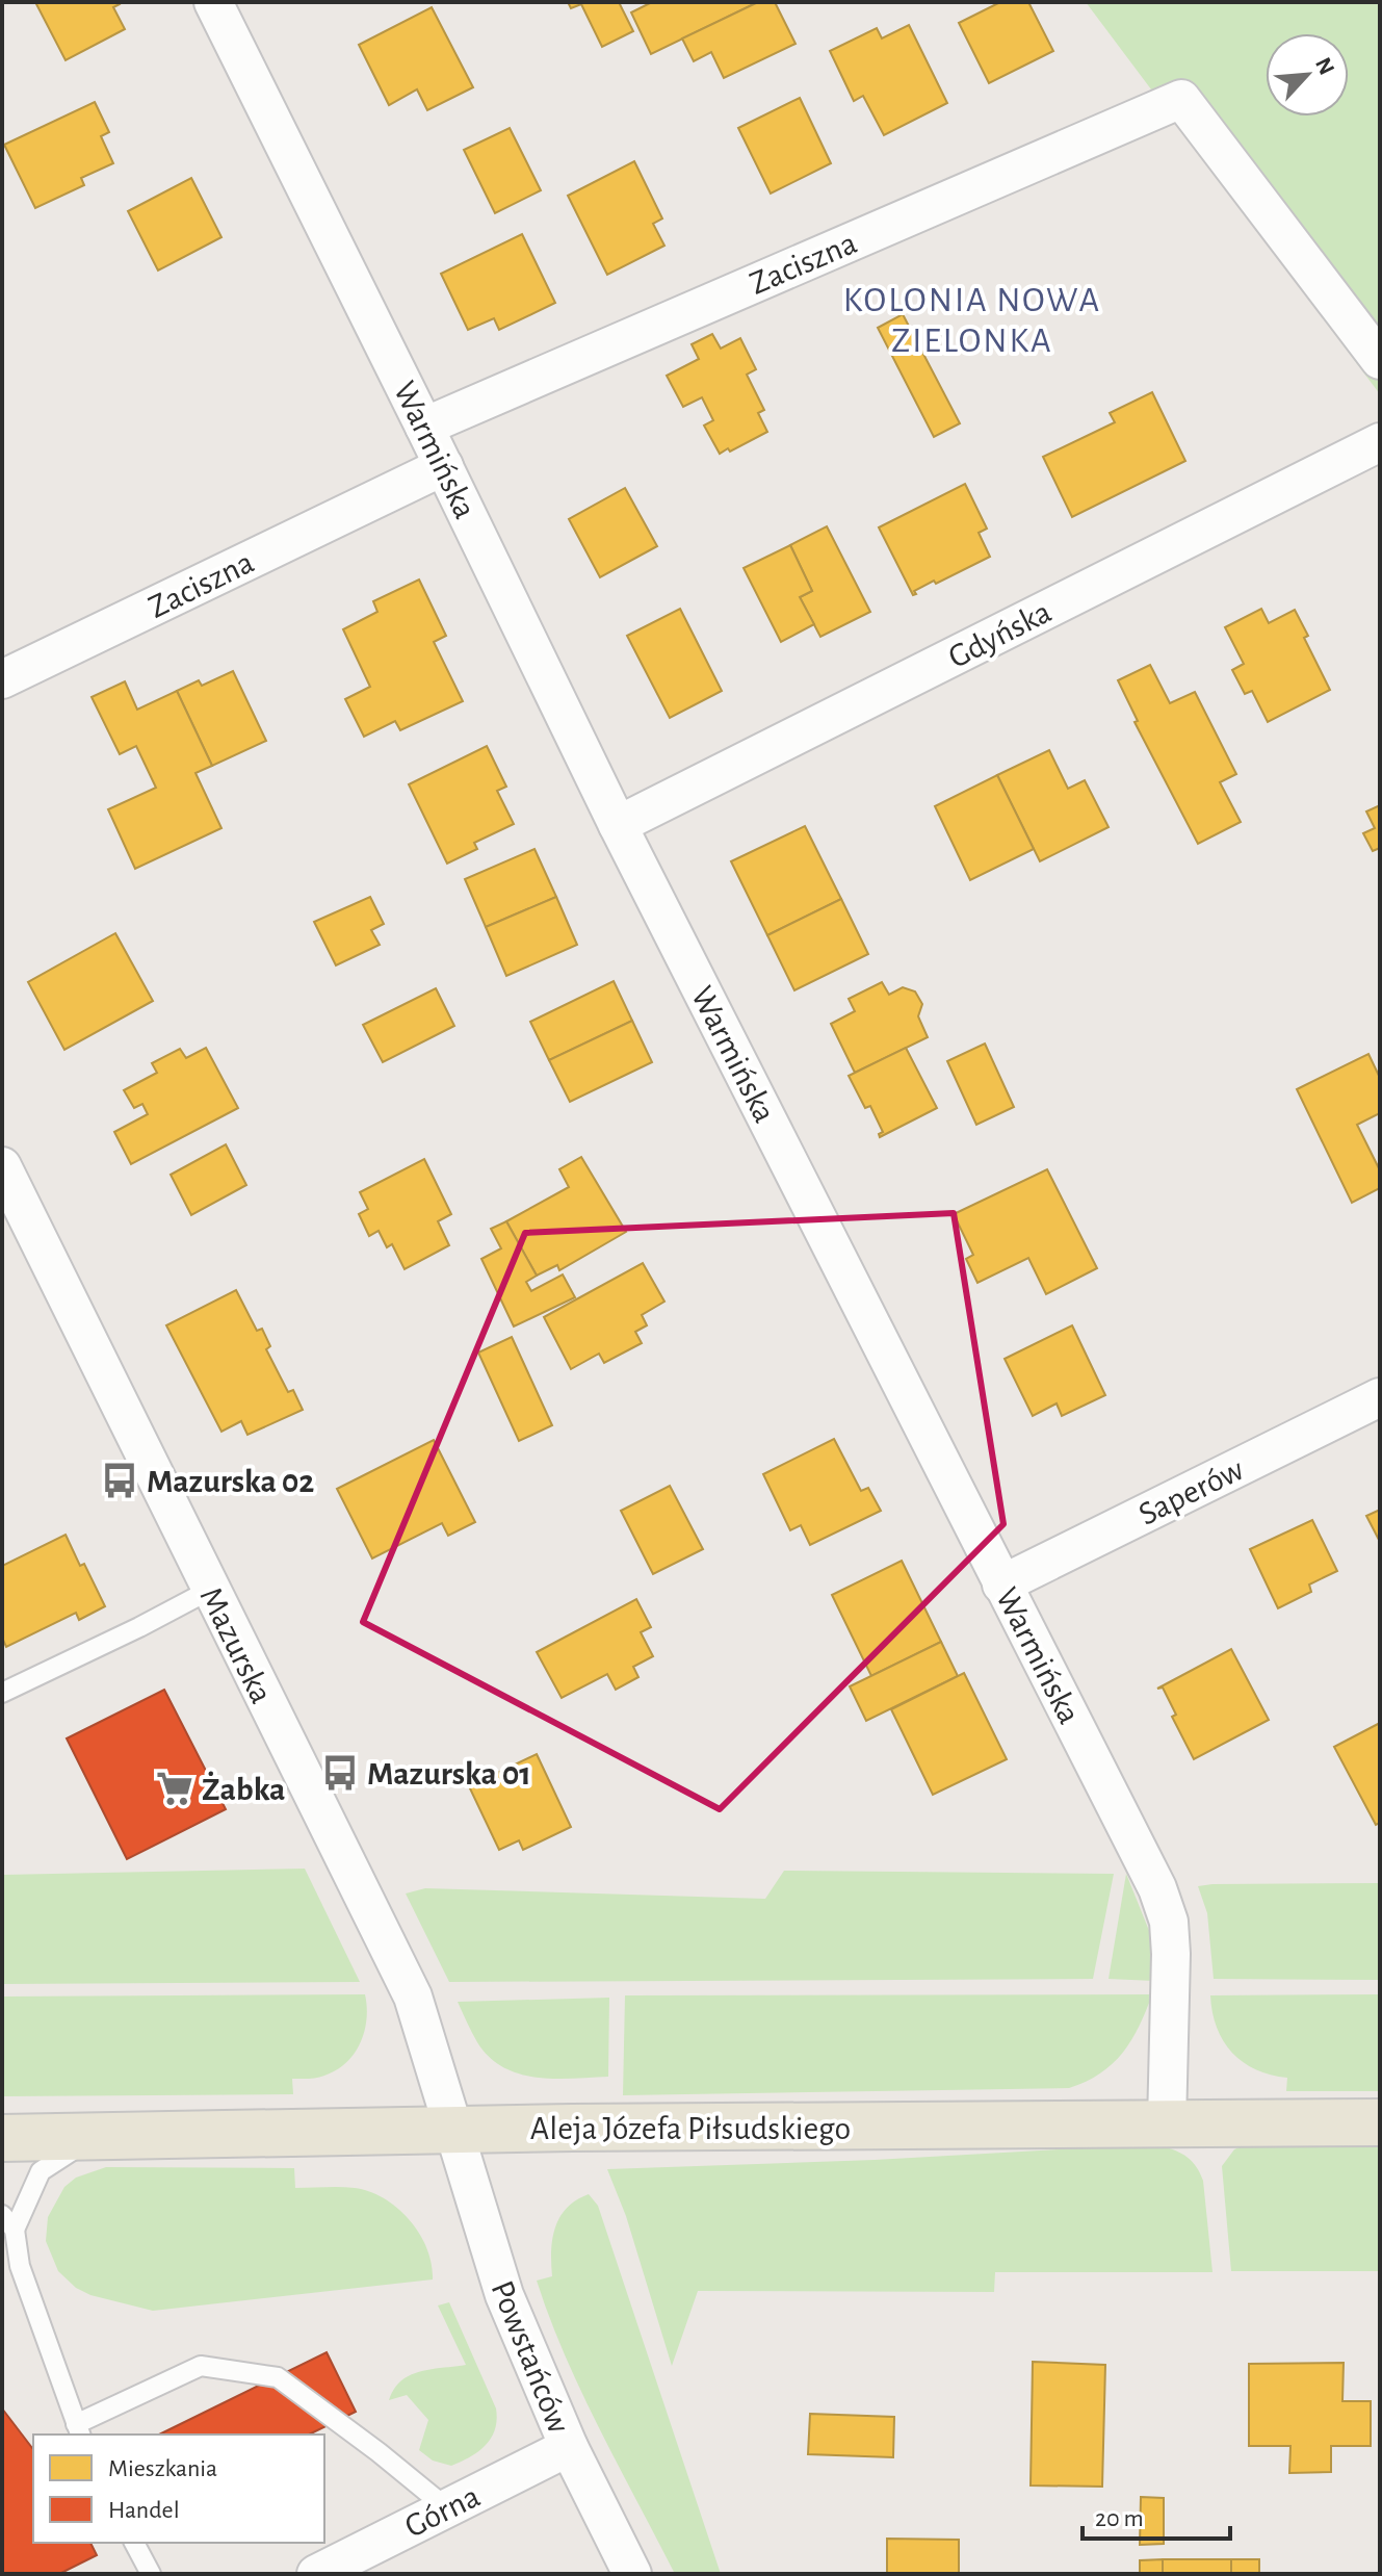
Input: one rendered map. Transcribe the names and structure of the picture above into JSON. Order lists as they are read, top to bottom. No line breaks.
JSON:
{"streets":{"main road":["Aleja Józefa Piłsudskiego"],"street":["Zaciszna","Warmińska","Gdyńska","Saperów","Mazurska","Powstańców","Górna"]},"crossings":[["Zaciszna","Warmińska"],["Warmińska","Gdyńska"],["Warmińska","Saperów"],["Warmińska","Aleja Józefa Piłsudskiego"],["Mazurska","Aleja Józefa Piłsudskiego"],["Mazurska","Powstańców"],["Aleja Józefa Piłsudskiego","Powstańców"],["Powstańców","Górna"]],"districts":["KOLONIA NOWA ZIELONKA"],"places":{"bus stop":["Mazurska 02","Mazurska 01"],"supermarket":["Żabka"]},"legend":["Mieszkania","Handel"],"scale_bar":"20 m","north":"top right"}
